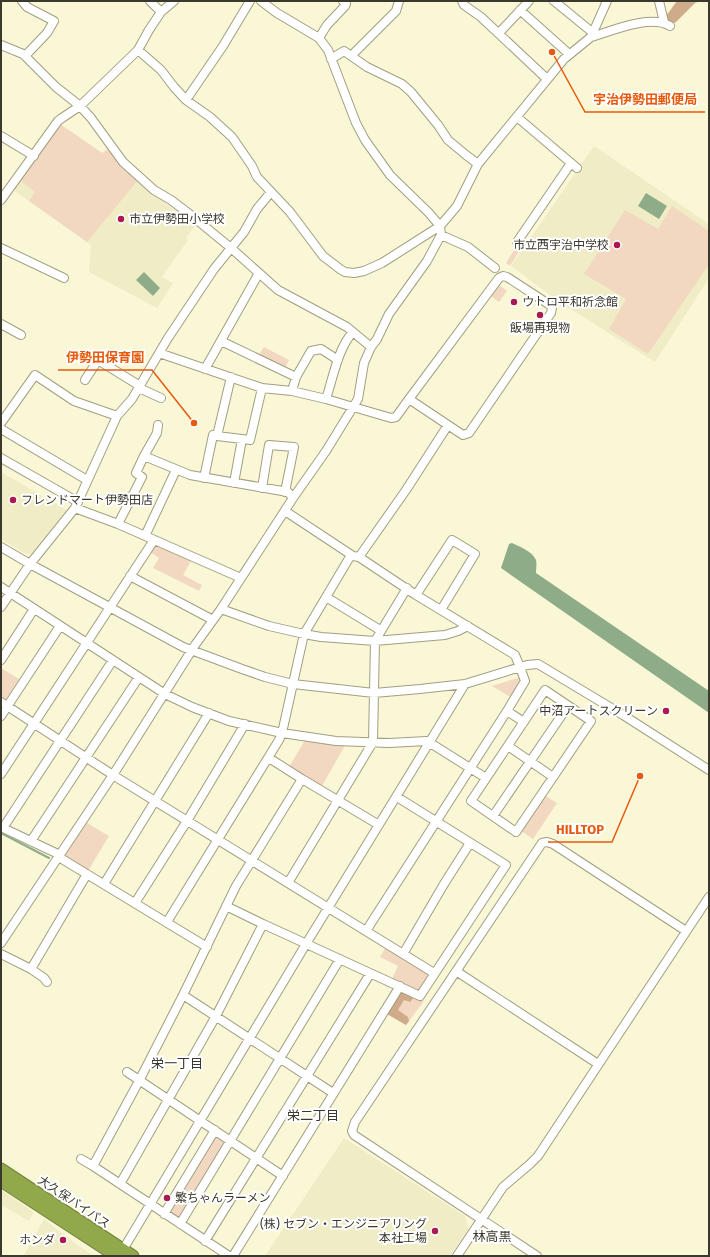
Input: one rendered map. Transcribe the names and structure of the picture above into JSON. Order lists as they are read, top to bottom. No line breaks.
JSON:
{"streets":{"highway":["大久保バイパス"]},"districts":["栄一丁目","栄二丁目","林高黒"],"places":["宇治伊勢田郵便局","市立伊勢田小学校","市立西宇治中学校","ウトロ平和祈念館","飯場再現物","伊勢田保育園","フレンドマート伊勢田店","中沼アートスクリーン","HILLTOP","繁ちゃんラーメン","(株) セブン・エンジニアリング 本社工場","ホンダ"]}
